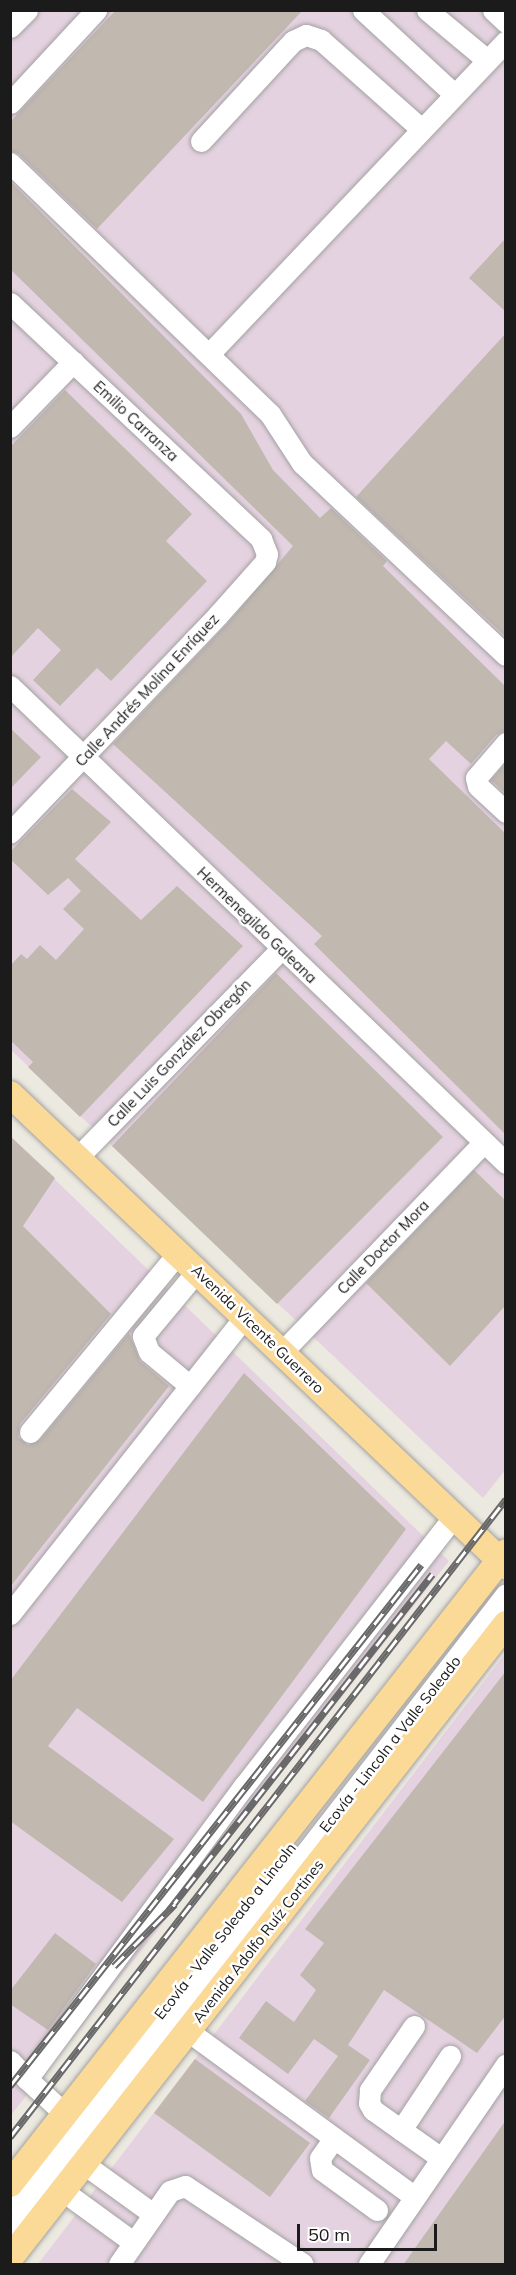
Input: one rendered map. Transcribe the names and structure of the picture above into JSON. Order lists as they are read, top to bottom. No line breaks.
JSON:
{"streets":{"main road":["Avenida Vicente Guerrero","Avenida Adolfo Ruíz Cortines"],"street":["Emilio Carranza","Calle Andrés Molina Enríquez","Hermenegildo Galeana","Calle Luis González Obregón","Calle Doctor Mora","Ecovía - Lincoln a Valle Soleado","Ecovía - Valle Soleado a Lincoln"]},"crossings":[["Emilio Carranza","Calle Andrés Molina Enríquez"],["Calle Andrés Molina Enríquez","Hermenegildo Galeana"],["Hermenegildo Galeana","Calle Luis González Obregón"],["Hermenegildo Galeana","Calle Doctor Mora"],["Calle Luis González Obregón","Avenida Vicente Guerrero"],["Calle Doctor Mora","Avenida Vicente Guerrero"],["Avenida Vicente Guerrero","Ecovía - Valle Soleado a Lincoln"]],"scale_bar":"50 m"}
